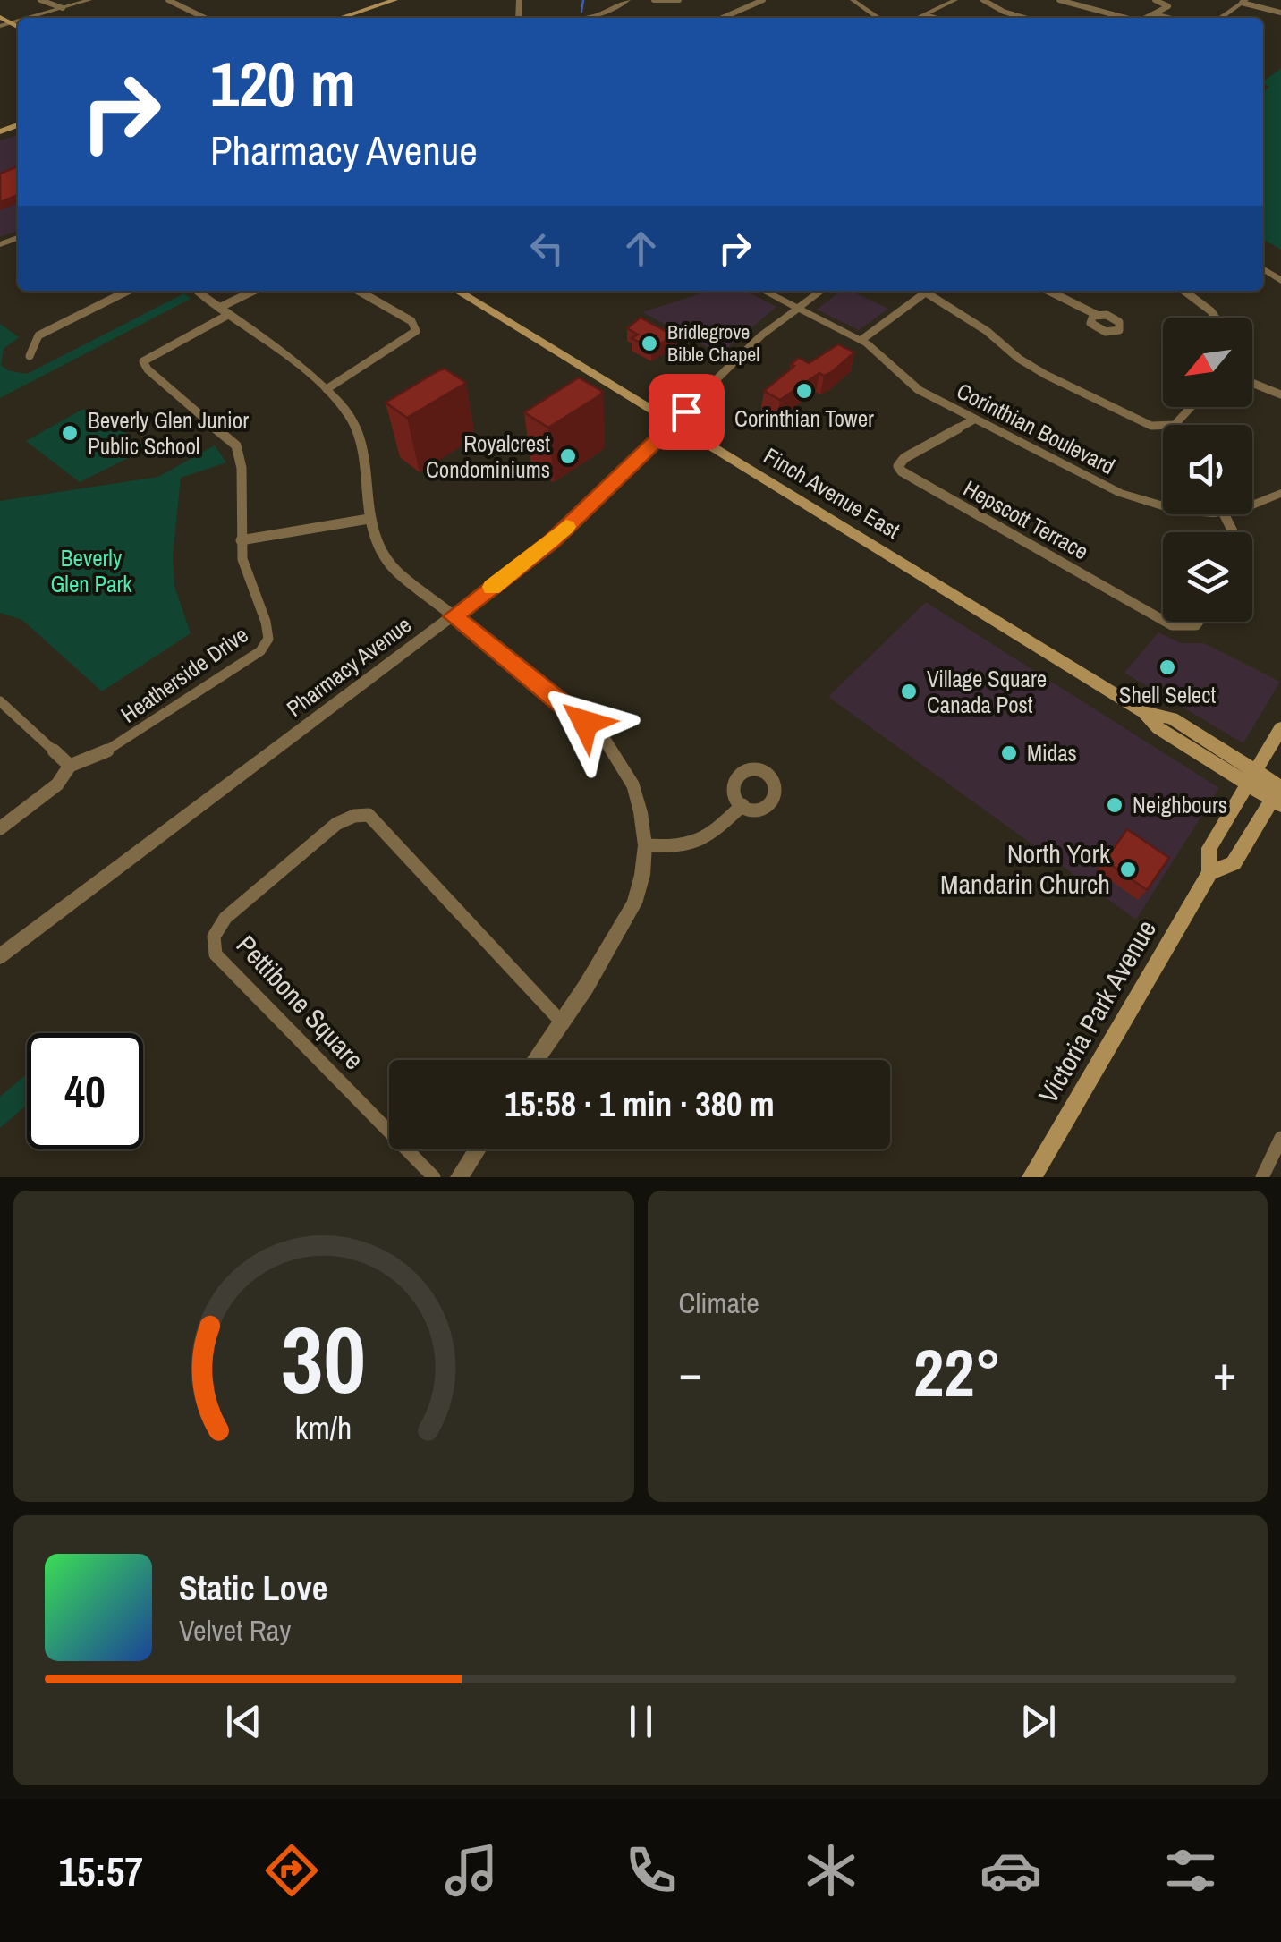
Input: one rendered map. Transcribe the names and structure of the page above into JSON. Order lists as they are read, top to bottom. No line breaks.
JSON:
{"streets":{"main road":["Finch Avenue East","Victoria Park Avenue"],"street":["Corinthian Boulevard","Hepscott Terrace","Pharmacy Avenue","Heatherside Drive","Pettibone Square"]},"crossings":[["Corinthian Boulevard","Hepscott Terrace"],["Corinthian Boulevard","Pharmacy Avenue"],["Finch Avenue East","Pharmacy Avenue"],["Finch Avenue East","Victoria Park Avenue"]],"parks":["Beverly Glen Park"],"places":["Bridlegrove Bible Chapel","Corinthian Tower","Beverly Glen Junior Public School","Royalcrest Condominiums","Shell Select","Village Square Canada Post","Midas","Neighbours","North York Mandarin Church"],"north":"bottom left","page":{"turn":["120 m","Pharmacy Avenue"],"limit":"40","trip":"15:58 · 1 min · 380 m","tile":"Climate","heat":["−","22°","+"],"song":["Static Love","Velvet Ray"],"tabs":"15:57","gauge":["30","km/h"]}}
